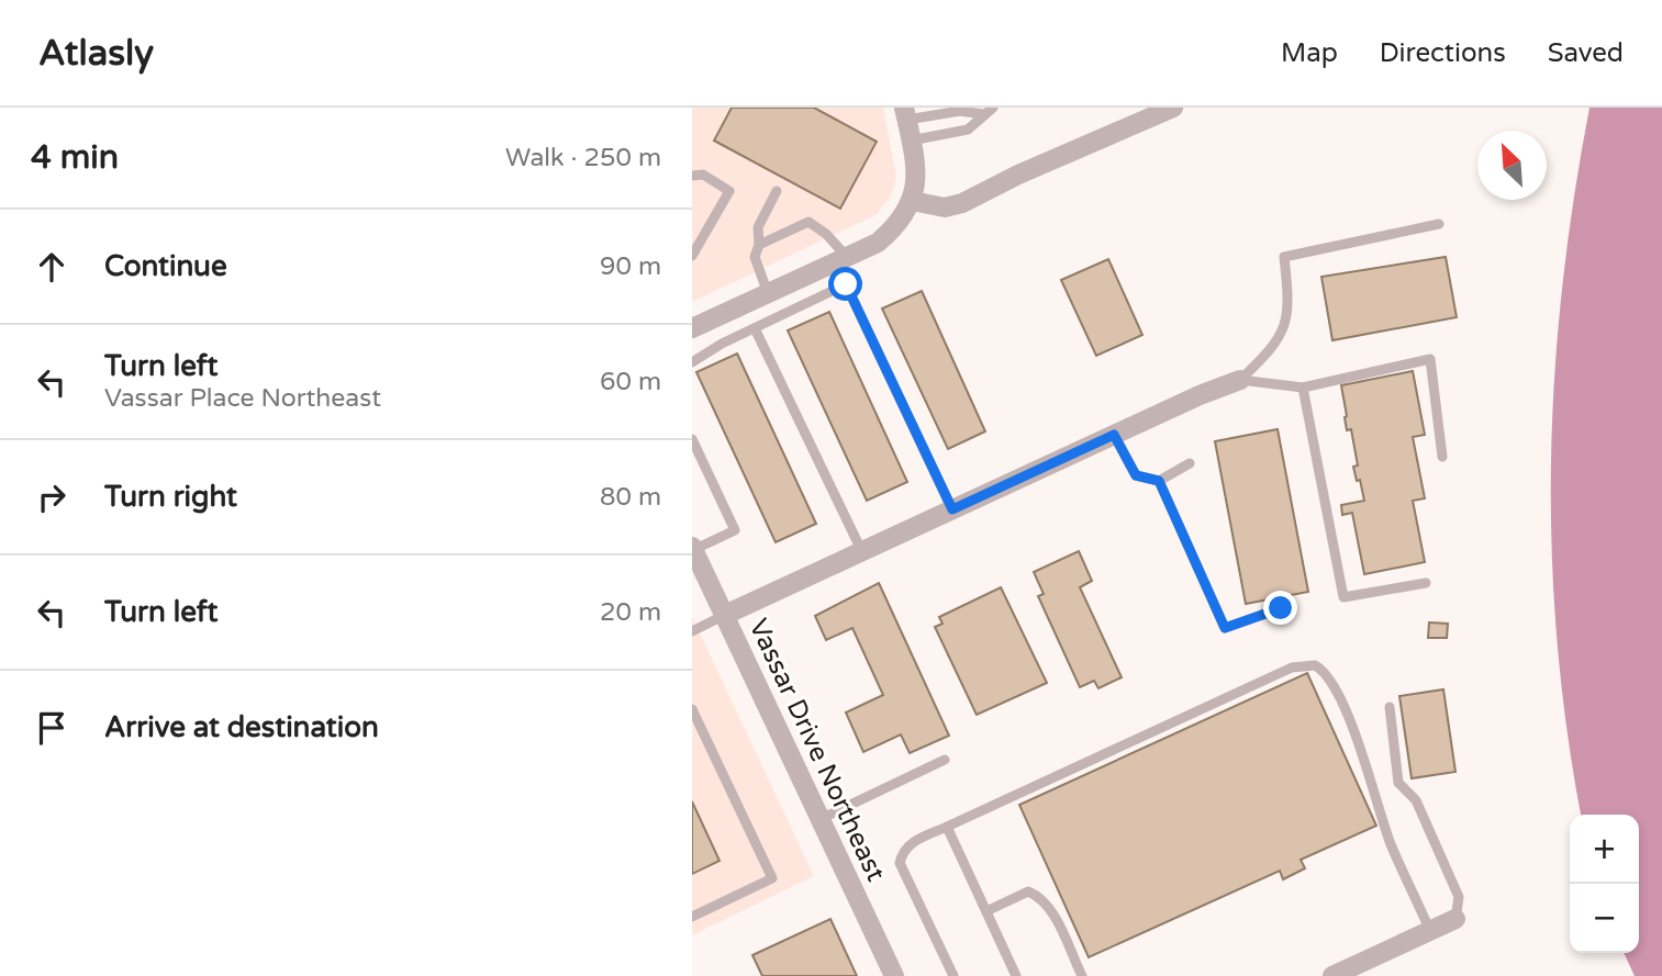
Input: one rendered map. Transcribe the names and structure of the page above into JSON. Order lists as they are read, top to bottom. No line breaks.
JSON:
{"streets":{"street":["Vassar Drive Northeast"]},"north":"top left","page":{"header":"Atlasly","nav":["Map","Directions","Saved"],"heading":["4 min","Walk · 250 m"],"list":[["Continue","90 m"],["Turn left","Vassar Place Northeast","60 m"],["Turn right","80 m"],["Turn left","20 m"],"Arrive at destination"],"map_buttons":["+","−"]}}
